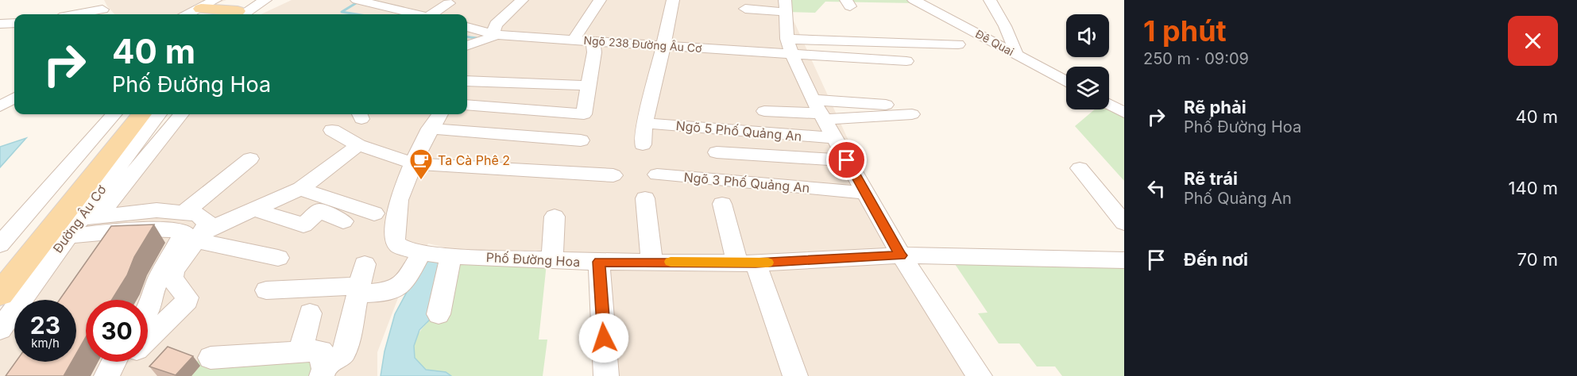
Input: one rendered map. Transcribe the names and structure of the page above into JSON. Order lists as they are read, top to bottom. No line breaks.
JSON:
{"streets":{"main road":["Đường Âu Cơ"],"street":["Đê Quai","Ngõ 238 Đường Âu Cơ","Ngõ 5 Phố Quảng An","Ngõ 3 Phố Quảng An","Phố Đường Hoa"]},"places":{"cafe":["Ta Cà Phê 2"]},"page":{"heading":["1 phút","250 m · 09:09"],"turn":["40 m","Phố Đường Hoa"],"list":[{"name":"Rẽ phải","note":"Phố Đường Hoa","value":"40 m"},{"name":"Rẽ trái","note":"Phố Quảng An","value":"140 m"},{"name":"Đến nơi","value":"70 m"}],"speed":"23 km/h","limit":"30"}}
